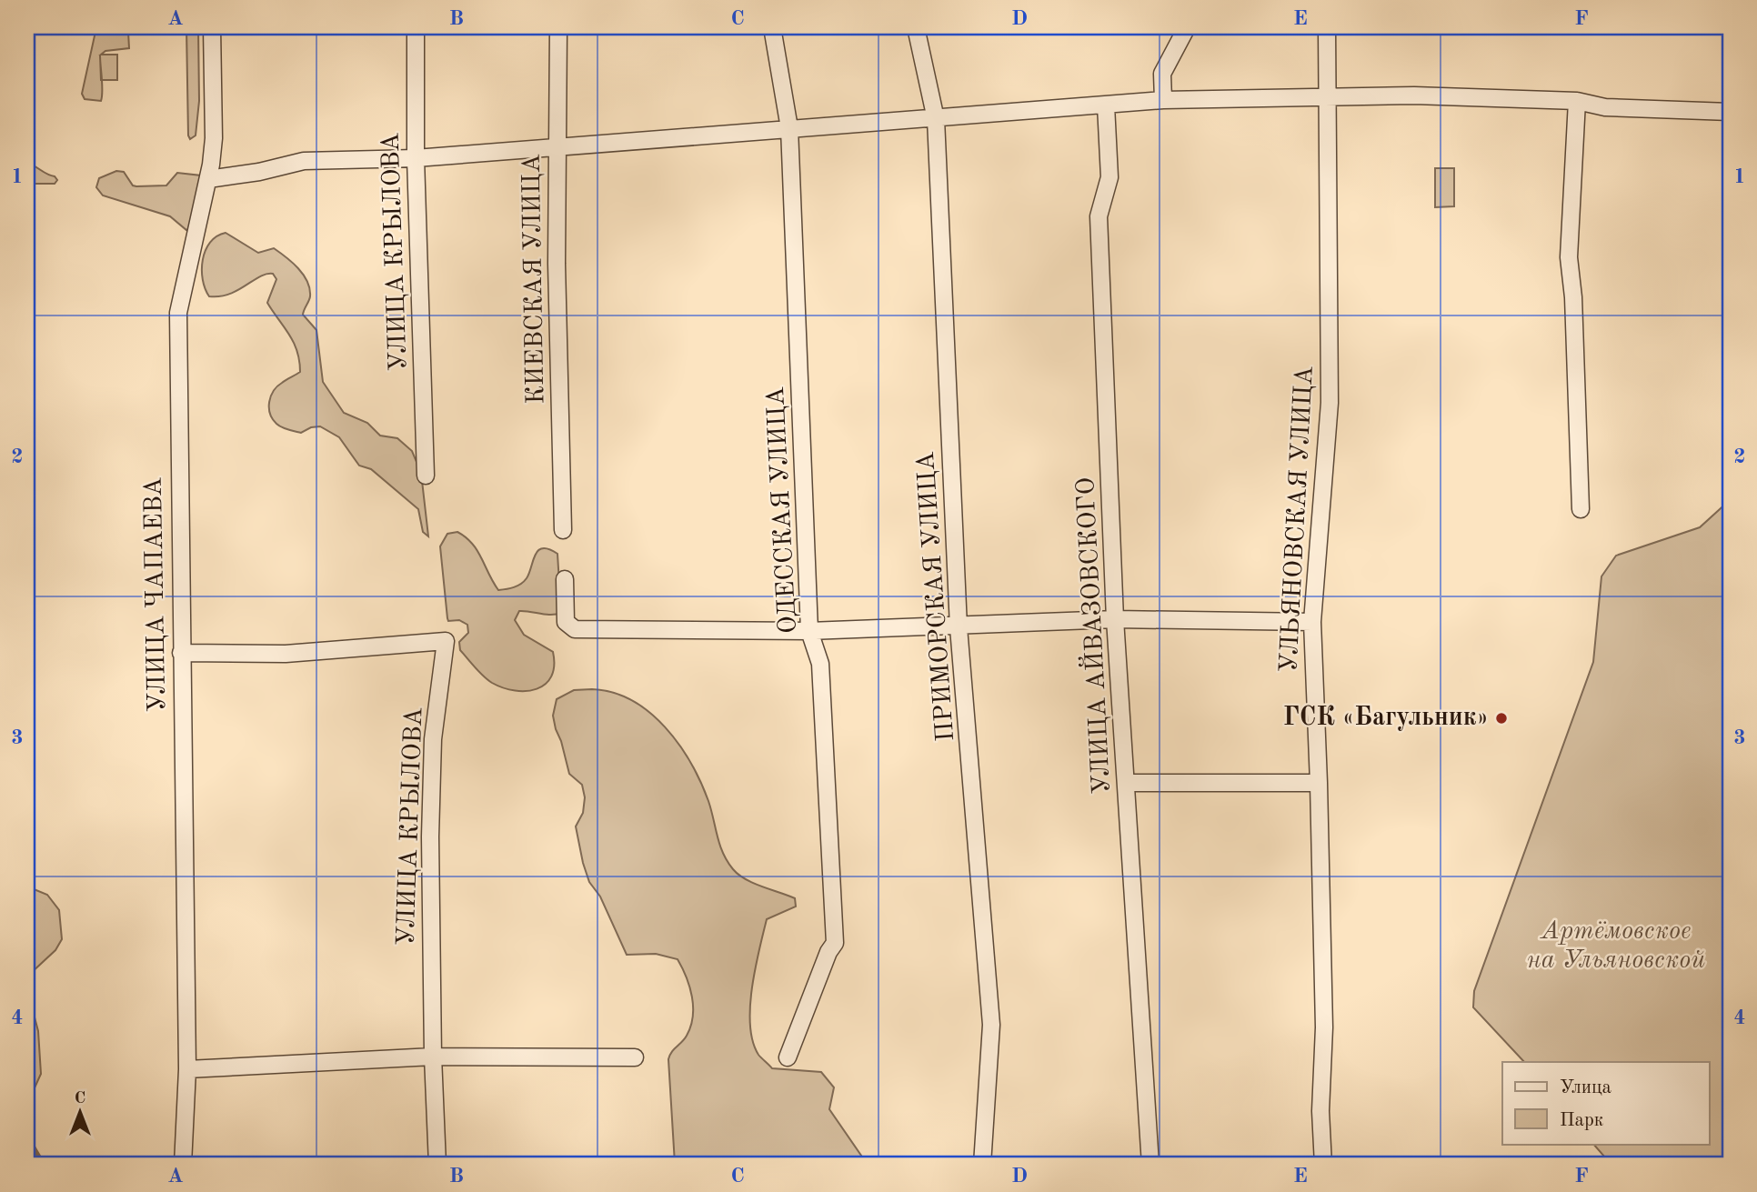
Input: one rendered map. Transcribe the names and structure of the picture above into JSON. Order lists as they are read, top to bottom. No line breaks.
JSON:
{"streets":{"street":["УЛИЦА КРЫЛОВА","КИЕВСКАЯ УЛИЦА","ОДЕССКАЯ УЛИЦА","УЛЬЯНОВСКАЯ УЛИЦА","УЛИЦА ЧАПАЕВА","ПРИМОРСКАЯ УЛИЦА","УЛИЦА АЙВАЗОВСКОГО"]},"crossings":[["УЛИЦА КРЫЛОВА","УЛИЦА ЧАПАЕВА"]],"parks":["Артёмовское на Ульяновской"],"places":["ГСК «Багульник»"],"legend":["Улица","Парк"],"north":"top","grid":{"columns":["A","B","C","D","E","F"],"rows":["1","2","3","4"]}}
